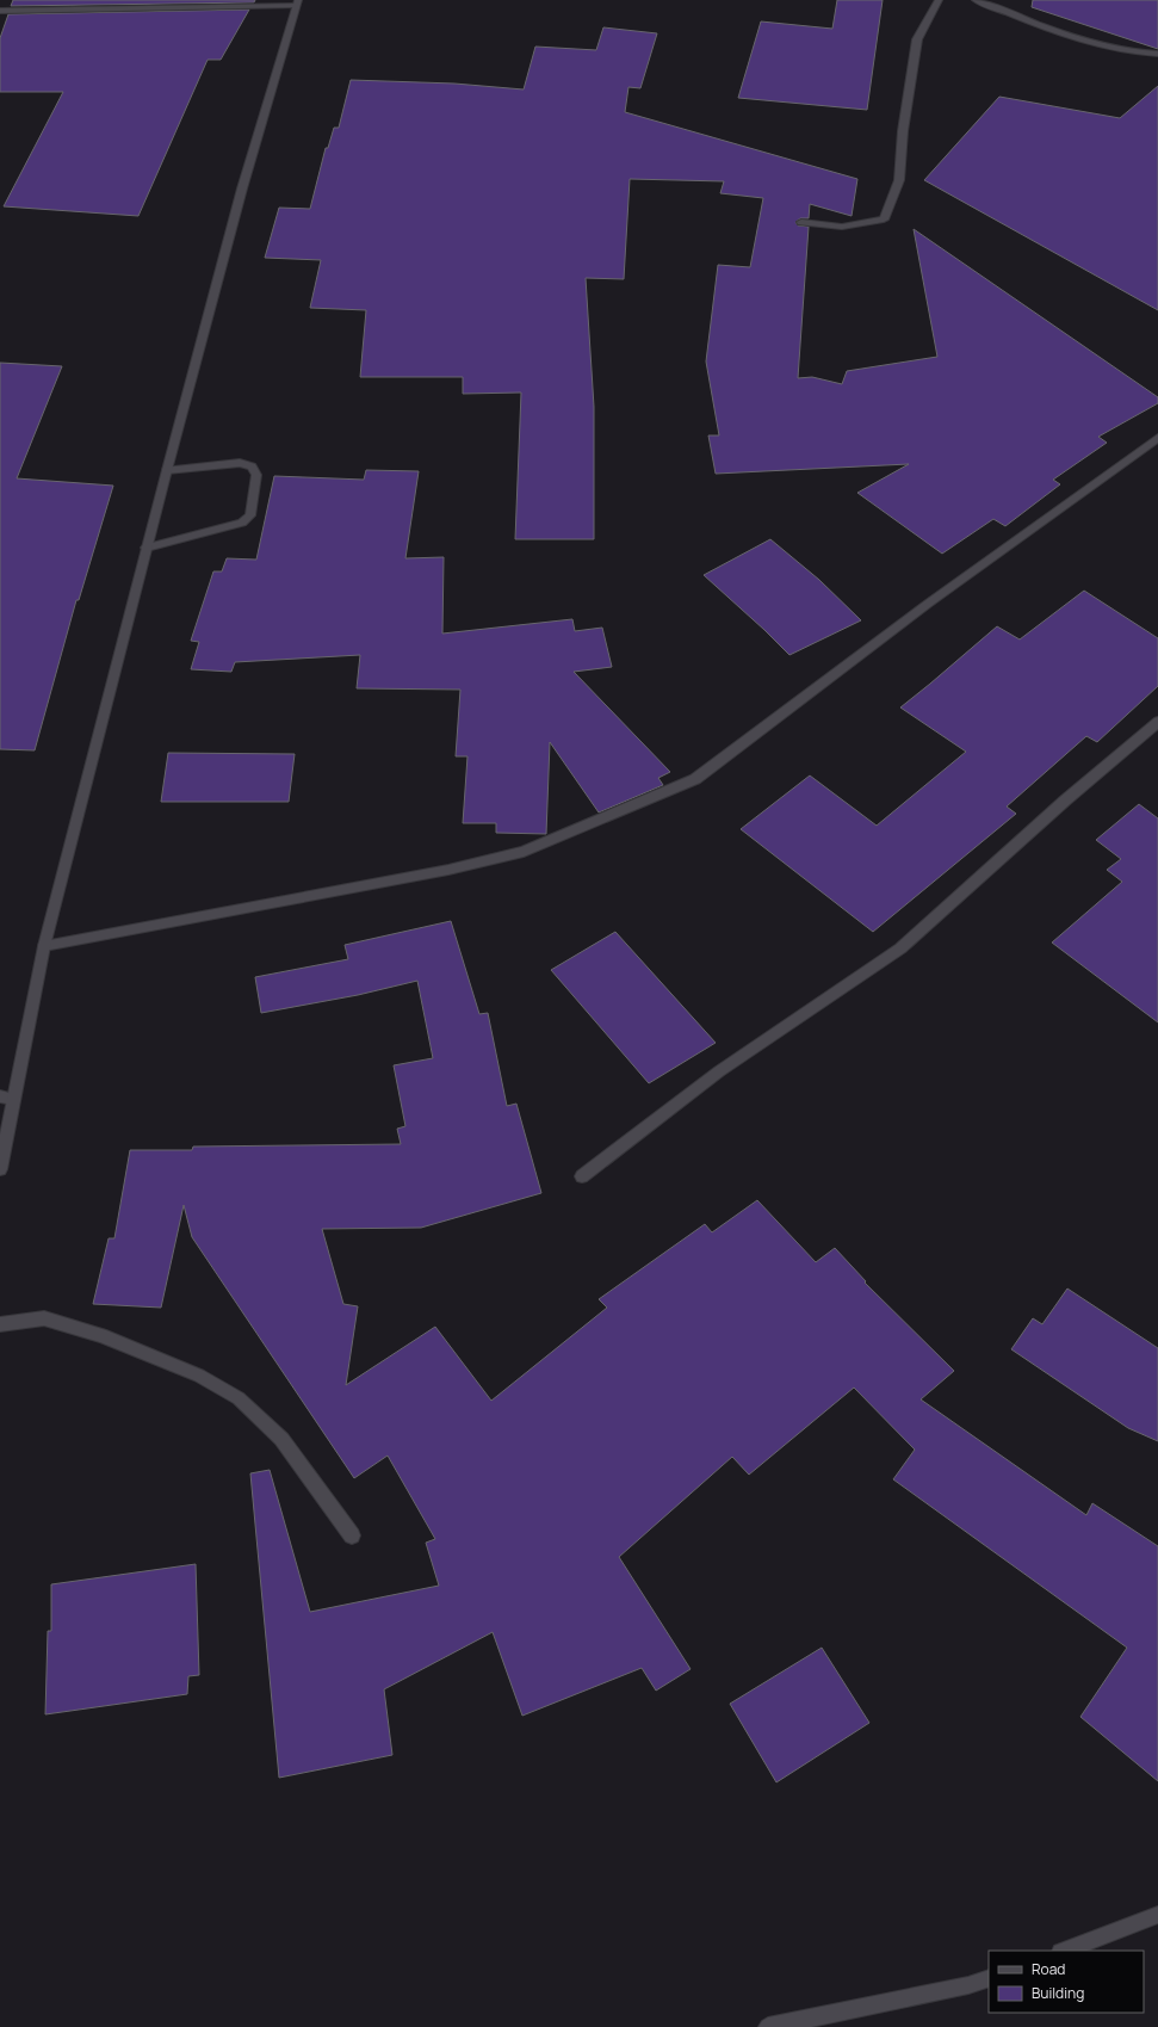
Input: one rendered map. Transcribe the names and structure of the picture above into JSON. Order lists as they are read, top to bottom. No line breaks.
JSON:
{"legend":["Road","Building"]}
